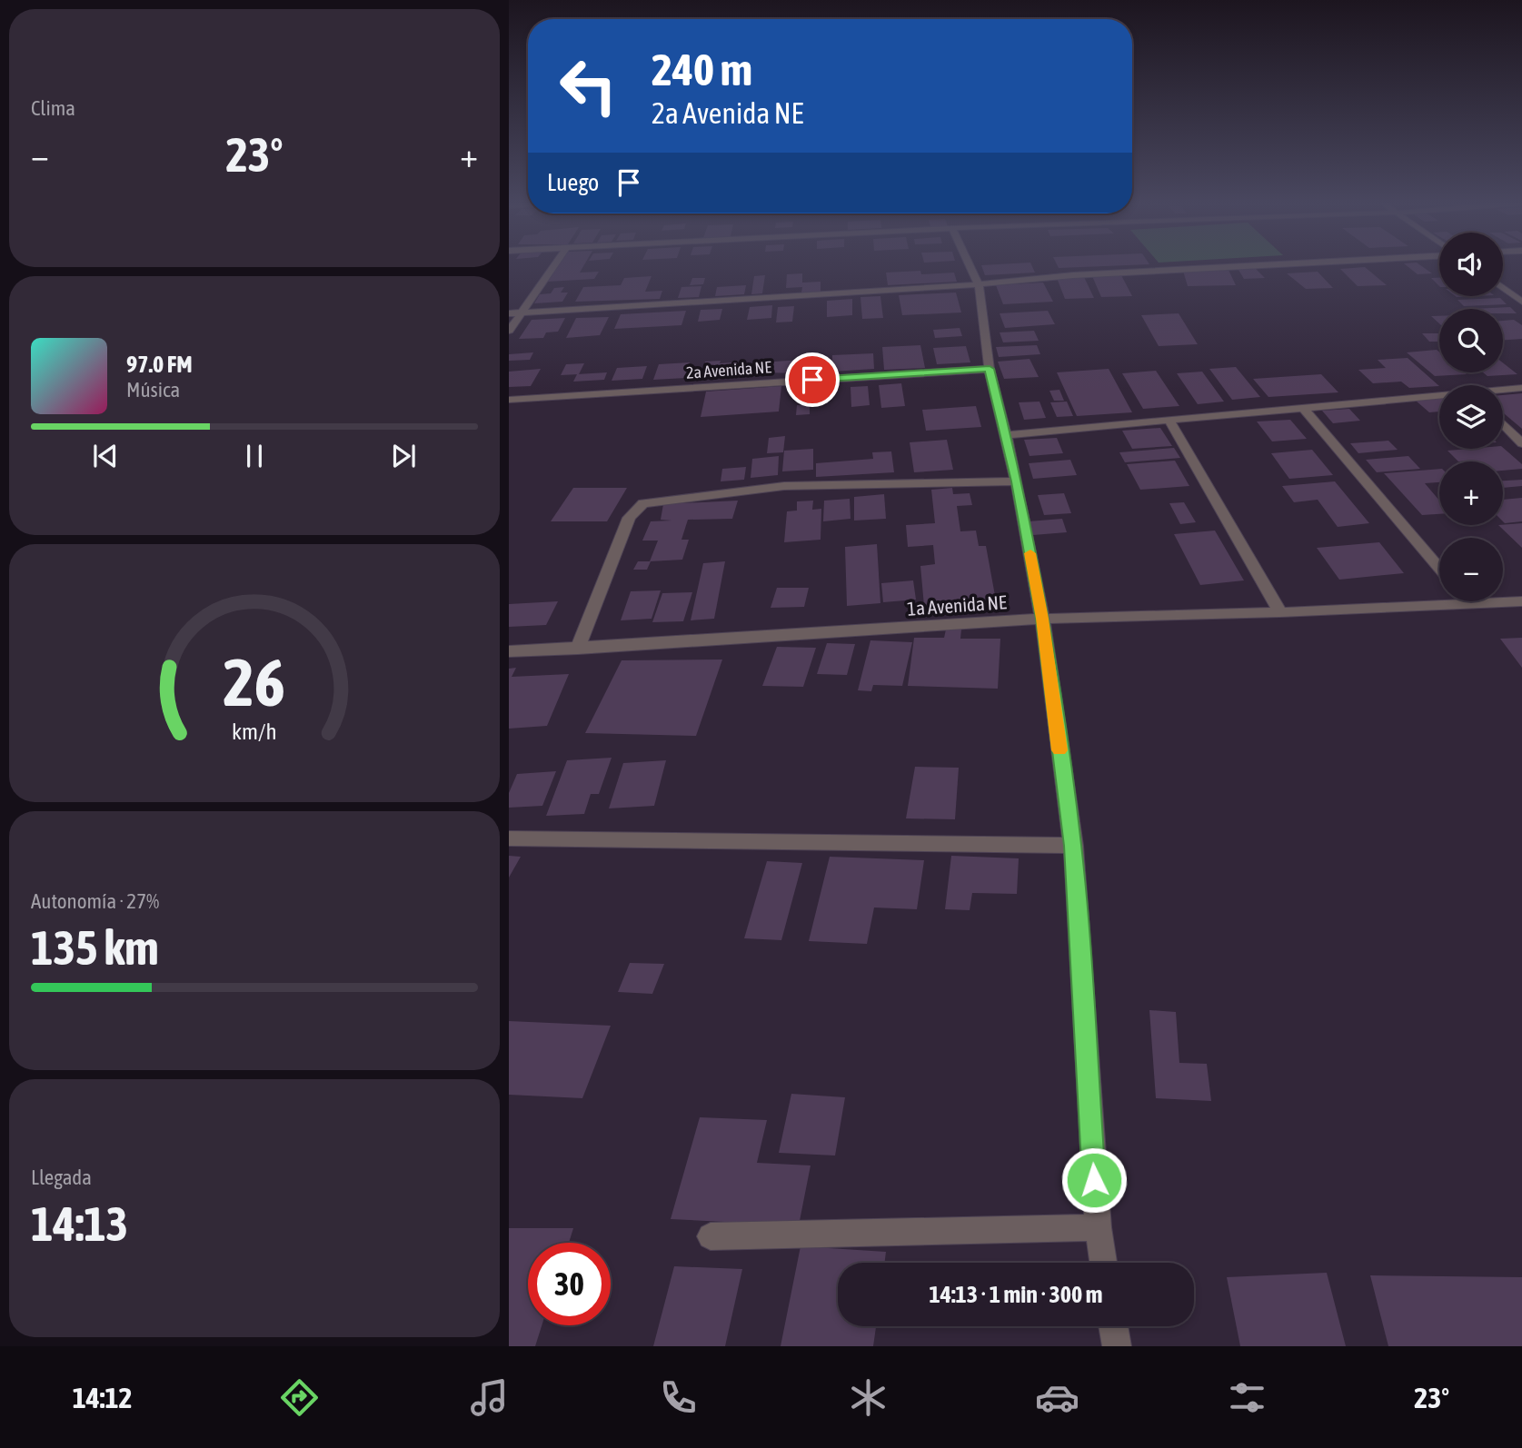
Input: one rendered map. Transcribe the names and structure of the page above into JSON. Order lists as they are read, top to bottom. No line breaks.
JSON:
{"streets":{"street":["2a Avenida NE","1a Avenida NE"]},"page":{"tile":["Clima",["Autonomía · 27%","135 km"],["Llegada","14:13"]],"turn":["240 m","2a Avenida NE"],"heat":["−","23°","+"],"then":"Luego","map_buttons":["+","−"],"song":["97.0 FM","Música"],"limit":"30","trip":"14:13 · 1 min · 300 m","tabs":["14:12","23°"],"gauge":["26","km/h"]}}
